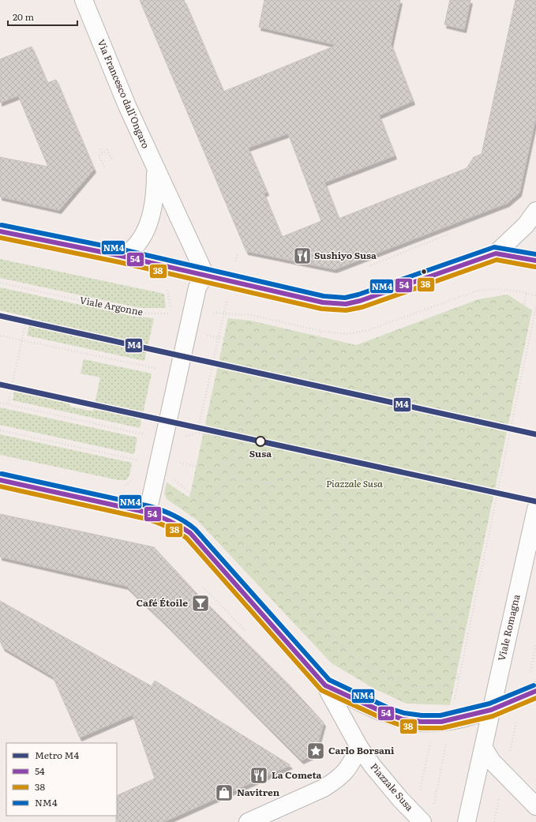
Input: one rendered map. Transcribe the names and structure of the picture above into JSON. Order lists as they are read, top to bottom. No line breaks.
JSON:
{"streets":{"street":["Via Francesco dall'Ongaro","Viale Romagna","Piazzale Susa"],"path":["Viale Argonne"]},"crossings":[["Viale Romagna","Piazzale Susa"]],"parks":["Piazzale Susa"],"places":{"restaurant":["Sushiyo Susa","La Cometa"],"other":["Susa"],"bar":["Café Étoile"],"place":["Carlo Borsani"],"shop":["Navitren"]},"lines":["transit line NM4","transit line 54","transit line 38","metro line M4"],"legend":["Metro M4","54","38","NM4"],"scale_bar":"20 m"}
